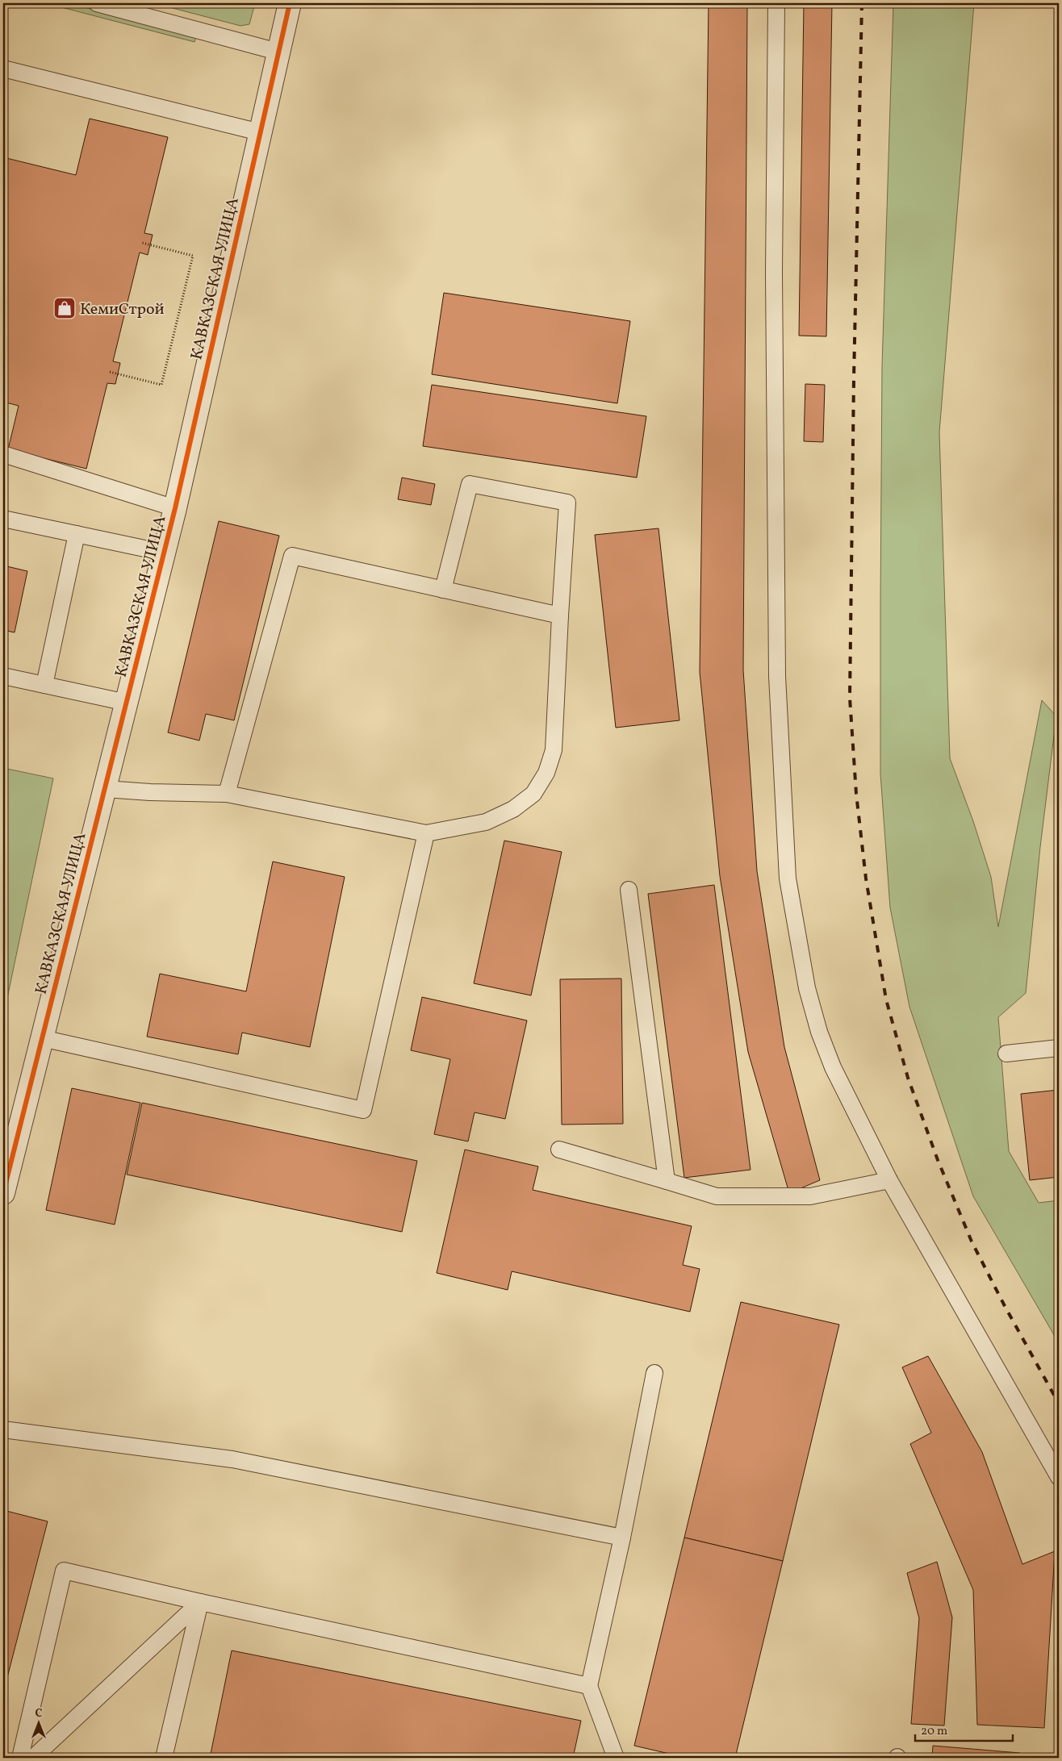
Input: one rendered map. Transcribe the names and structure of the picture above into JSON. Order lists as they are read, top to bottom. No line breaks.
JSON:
{"streets":{"street":["КАВКАЗСКАЯ УЛИЦА"]},"places":{"shop":["КемиСтрой"]},"scale_bar":"20 m","north":"top"}
